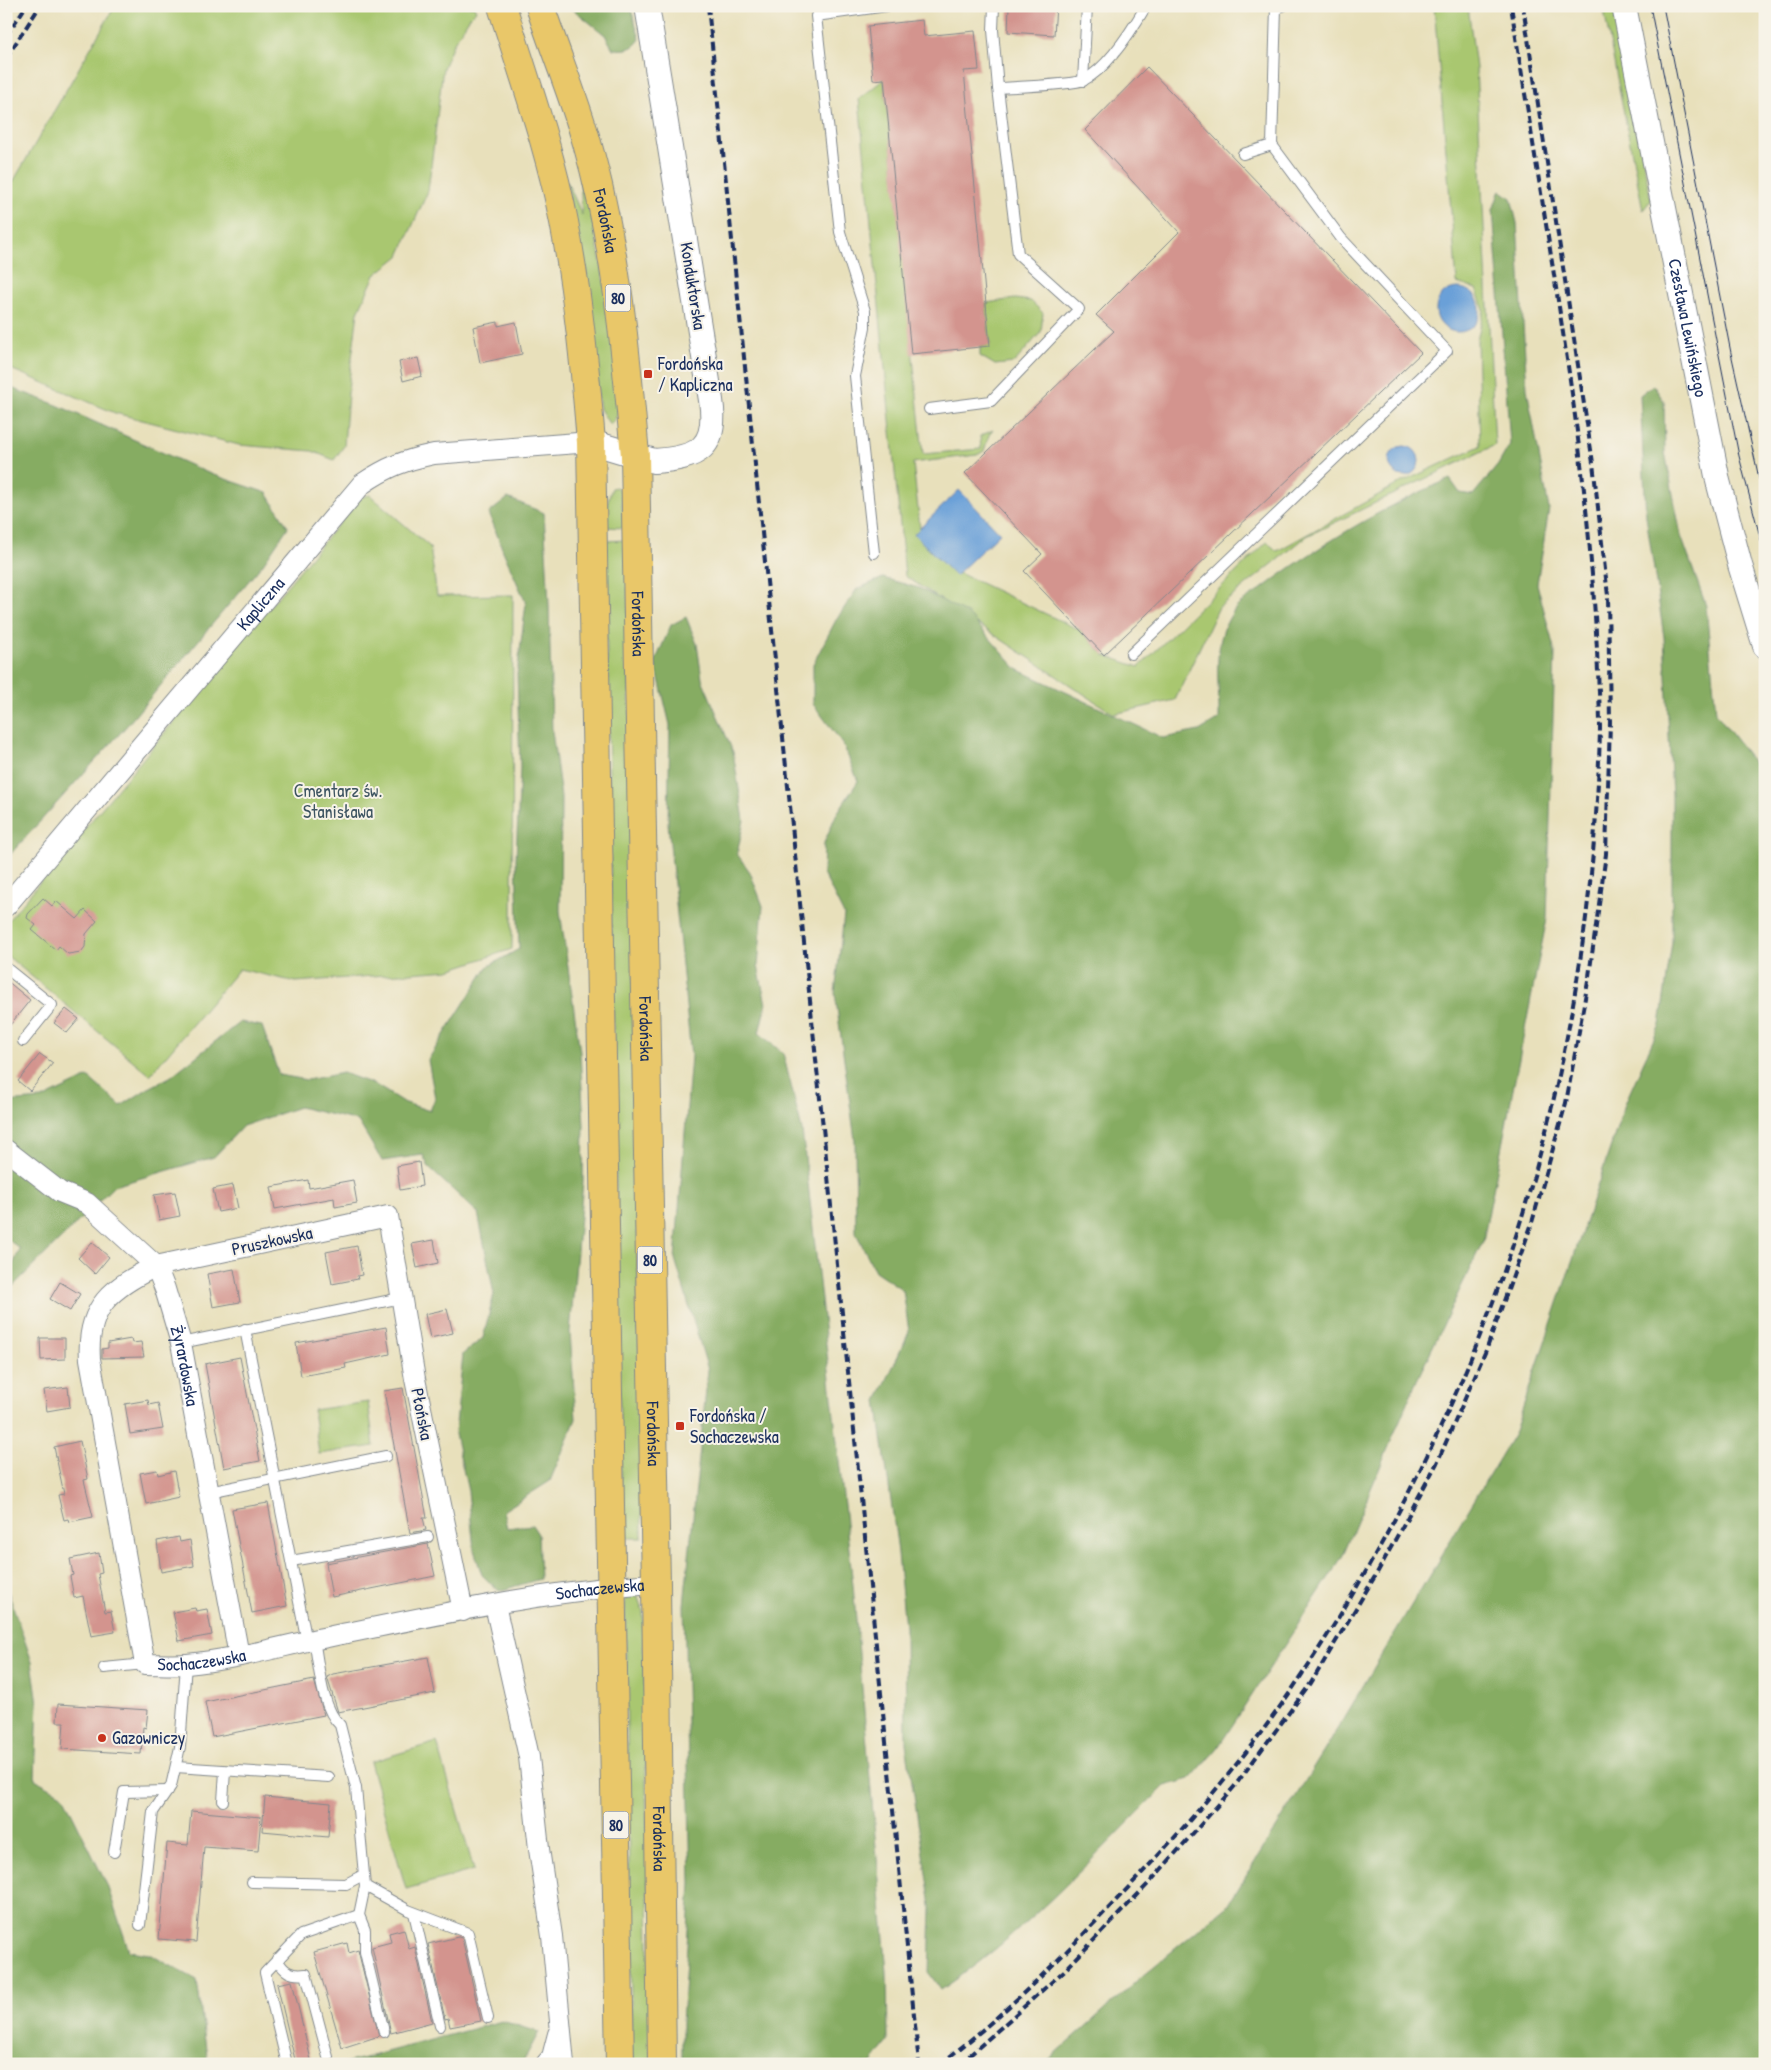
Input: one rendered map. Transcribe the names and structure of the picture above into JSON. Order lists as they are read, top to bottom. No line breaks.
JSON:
{"streets":{"main road":["Fordońska","80"],"street":["Konduktorska","Czesława Lewińskiego","Kapliczna","Pruszkowska","Żyrardowska","Płońska","Sochaczewska"]},"crossings":[["Fordońska","Konduktorska"],["Fordońska","Sochaczewska"],["Konduktorska","80"],["Konduktorska","Kapliczna"],["80","Kapliczna"],["80","Sochaczewska"],["Pruszkowska","Żyrardowska"],["Pruszkowska","Płońska"],["Pruszkowska","Sochaczewska"],["Żyrardowska","Sochaczewska"],["Płońska","Sochaczewska"]],"parks":["Cmentarz św. Stanisława"],"places":{"transit":["Fordońska / Kapliczna","Fordońska / Sochaczewska"],"other":["Gazowniczy"]}}
